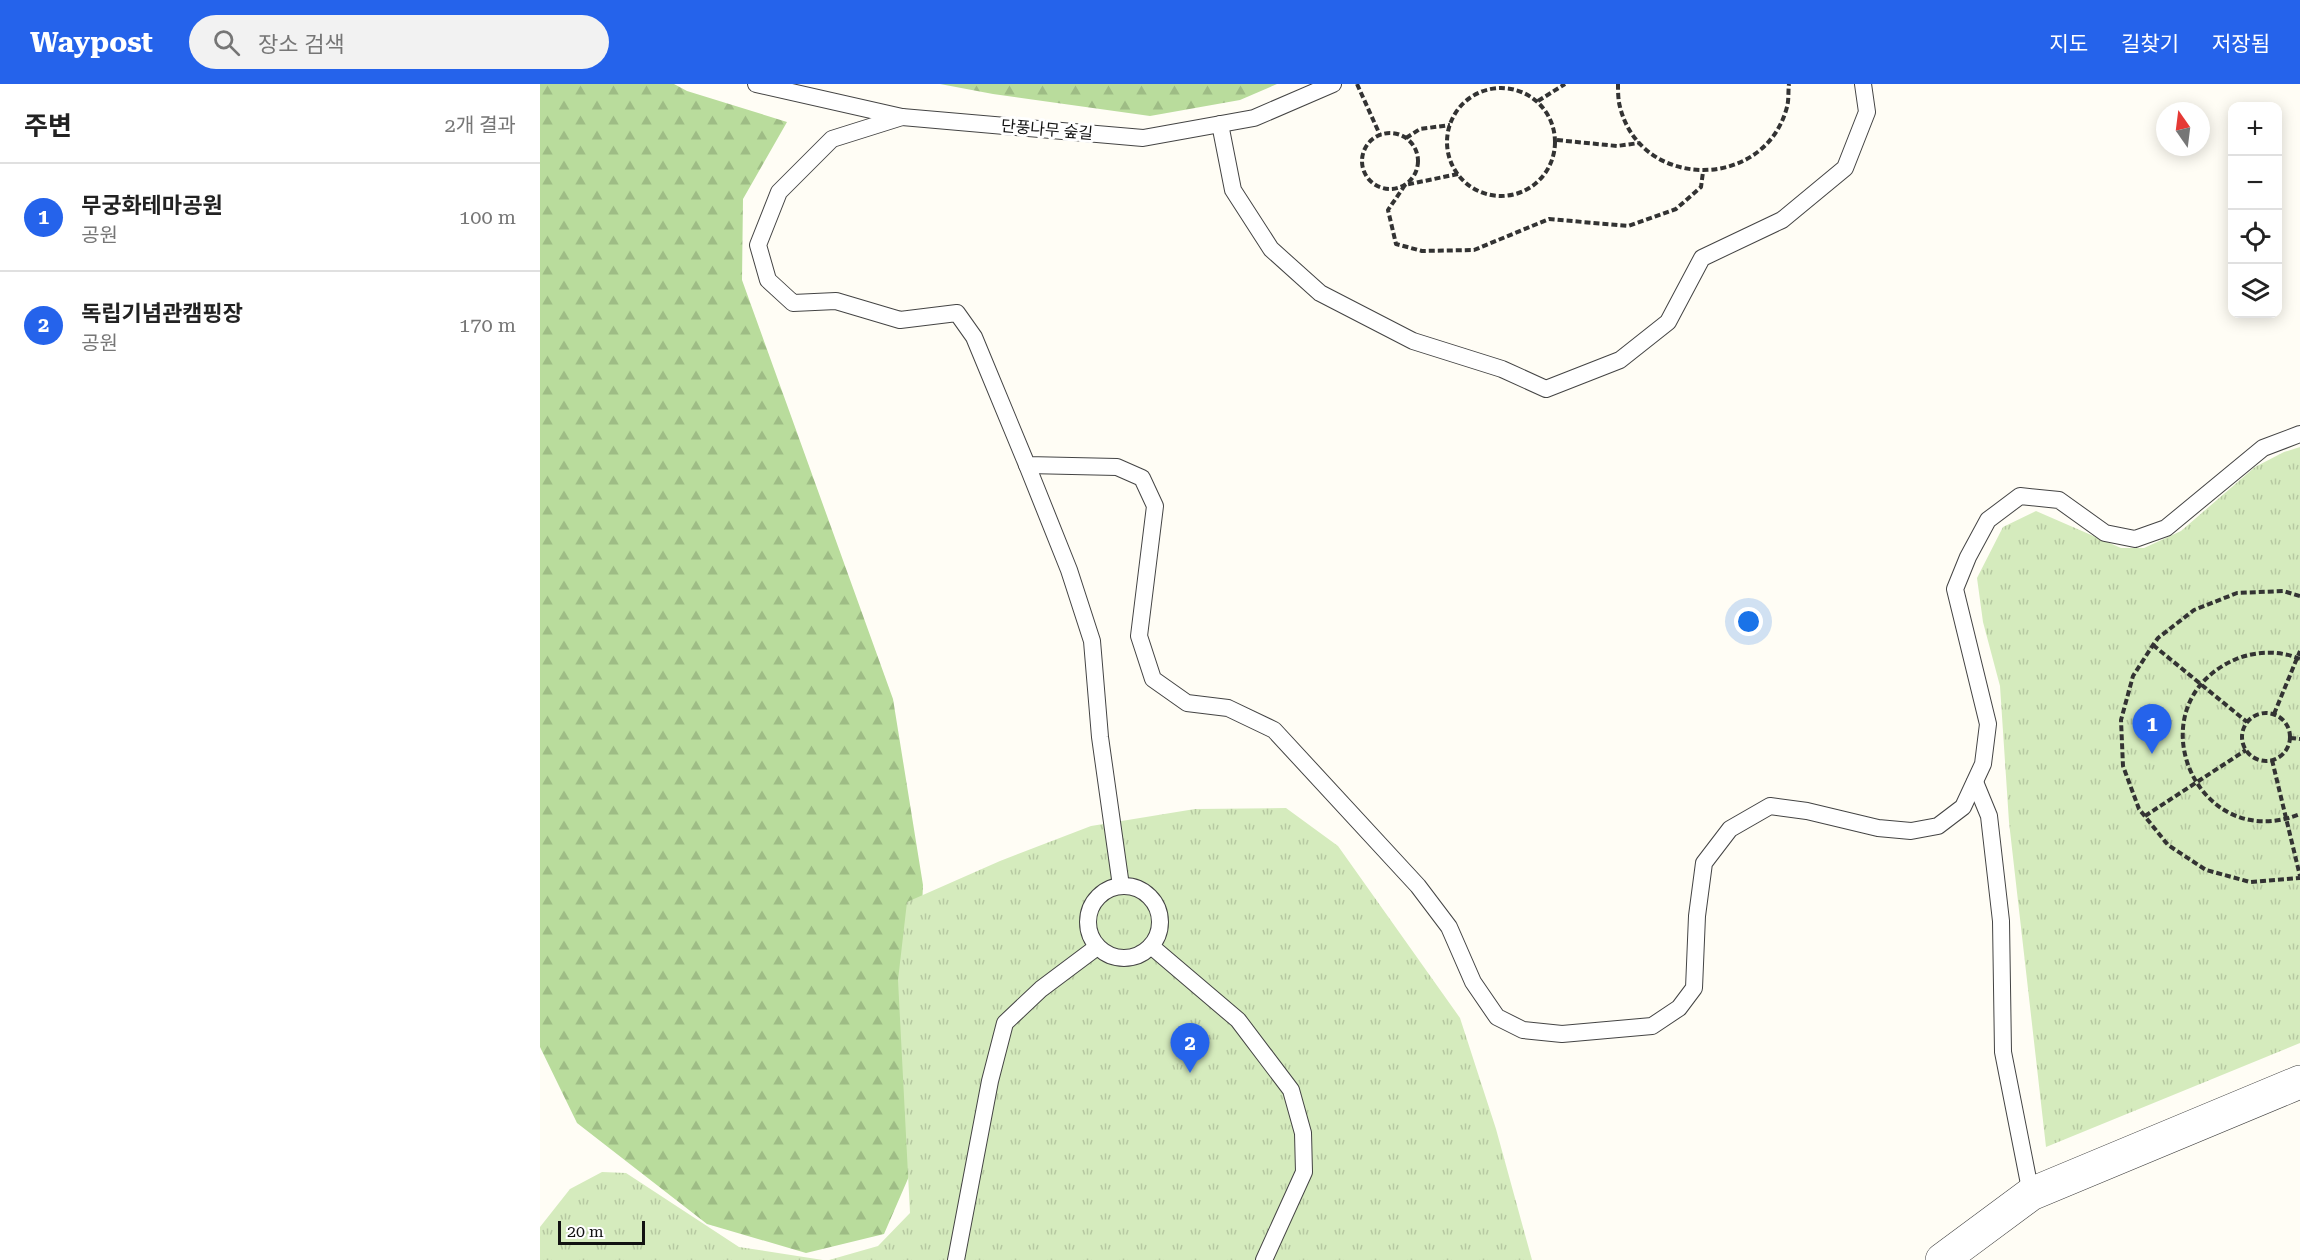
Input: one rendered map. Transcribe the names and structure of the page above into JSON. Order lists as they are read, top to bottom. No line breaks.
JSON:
{"streets":{"lane":["단풍나무 숲길"]},"scale_bar":"20 m","north":"top","page":{"header":"Waypost","search":"장소 검색","nav":["지도","길찾기","저장됨"],"heading":["주변","2개 결과"],"map_buttons":["+","−"],"list":[{"mark":"1","name":"무궁화테마공원","note":"공원","value":"100 m"},{"mark":"2","name":"독립기념관캠핑장","note":"공원","value":"170 m"}],"pins":["1","2"],"scale":"20 m"}}
